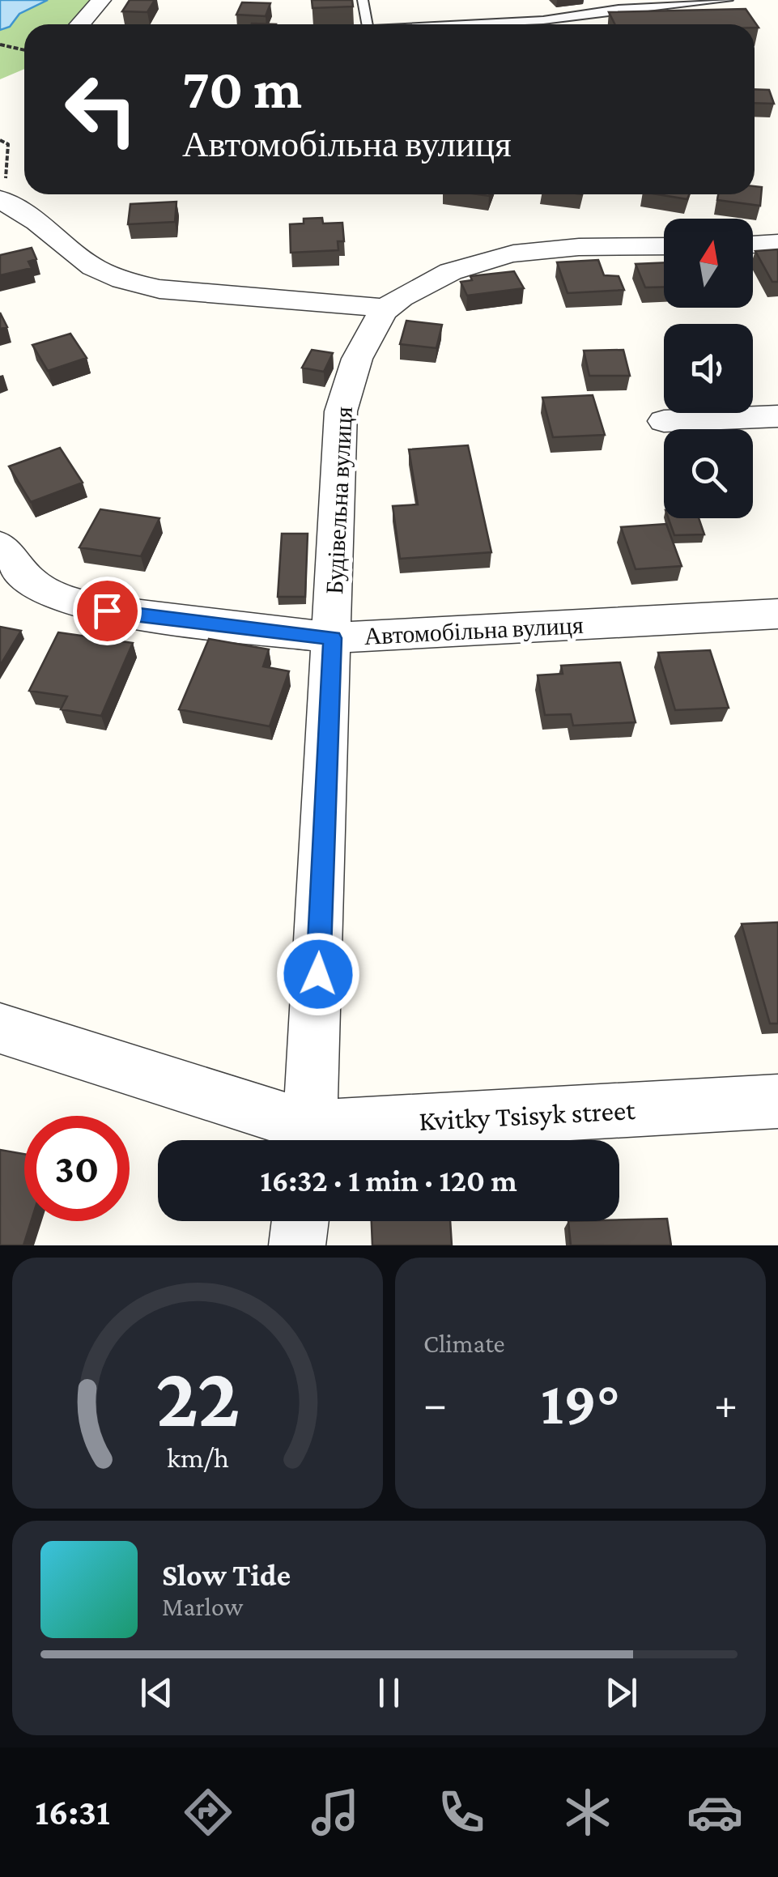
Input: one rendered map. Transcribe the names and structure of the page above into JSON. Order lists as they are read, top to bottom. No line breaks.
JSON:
{"streets":{"street":["Будівельна вулиця","Автомобільна вулиця","Kvitky Tsisyk street"]},"crossings":[["Будівельна вулиця","Автомобільна вулиця"],["Будівельна вулиця","Kvitky Tsisyk street"]],"north":"top","page":{"turn":["70 m","Автомобільна вулиця"],"limit":"30","trip":"16:32 · 1 min · 120 m","tile":"Climate","heat":["−","19°","+"],"song":["Slow Tide","Marlow"],"tabs":"16:31","gauge":["22","km/h"]}}
